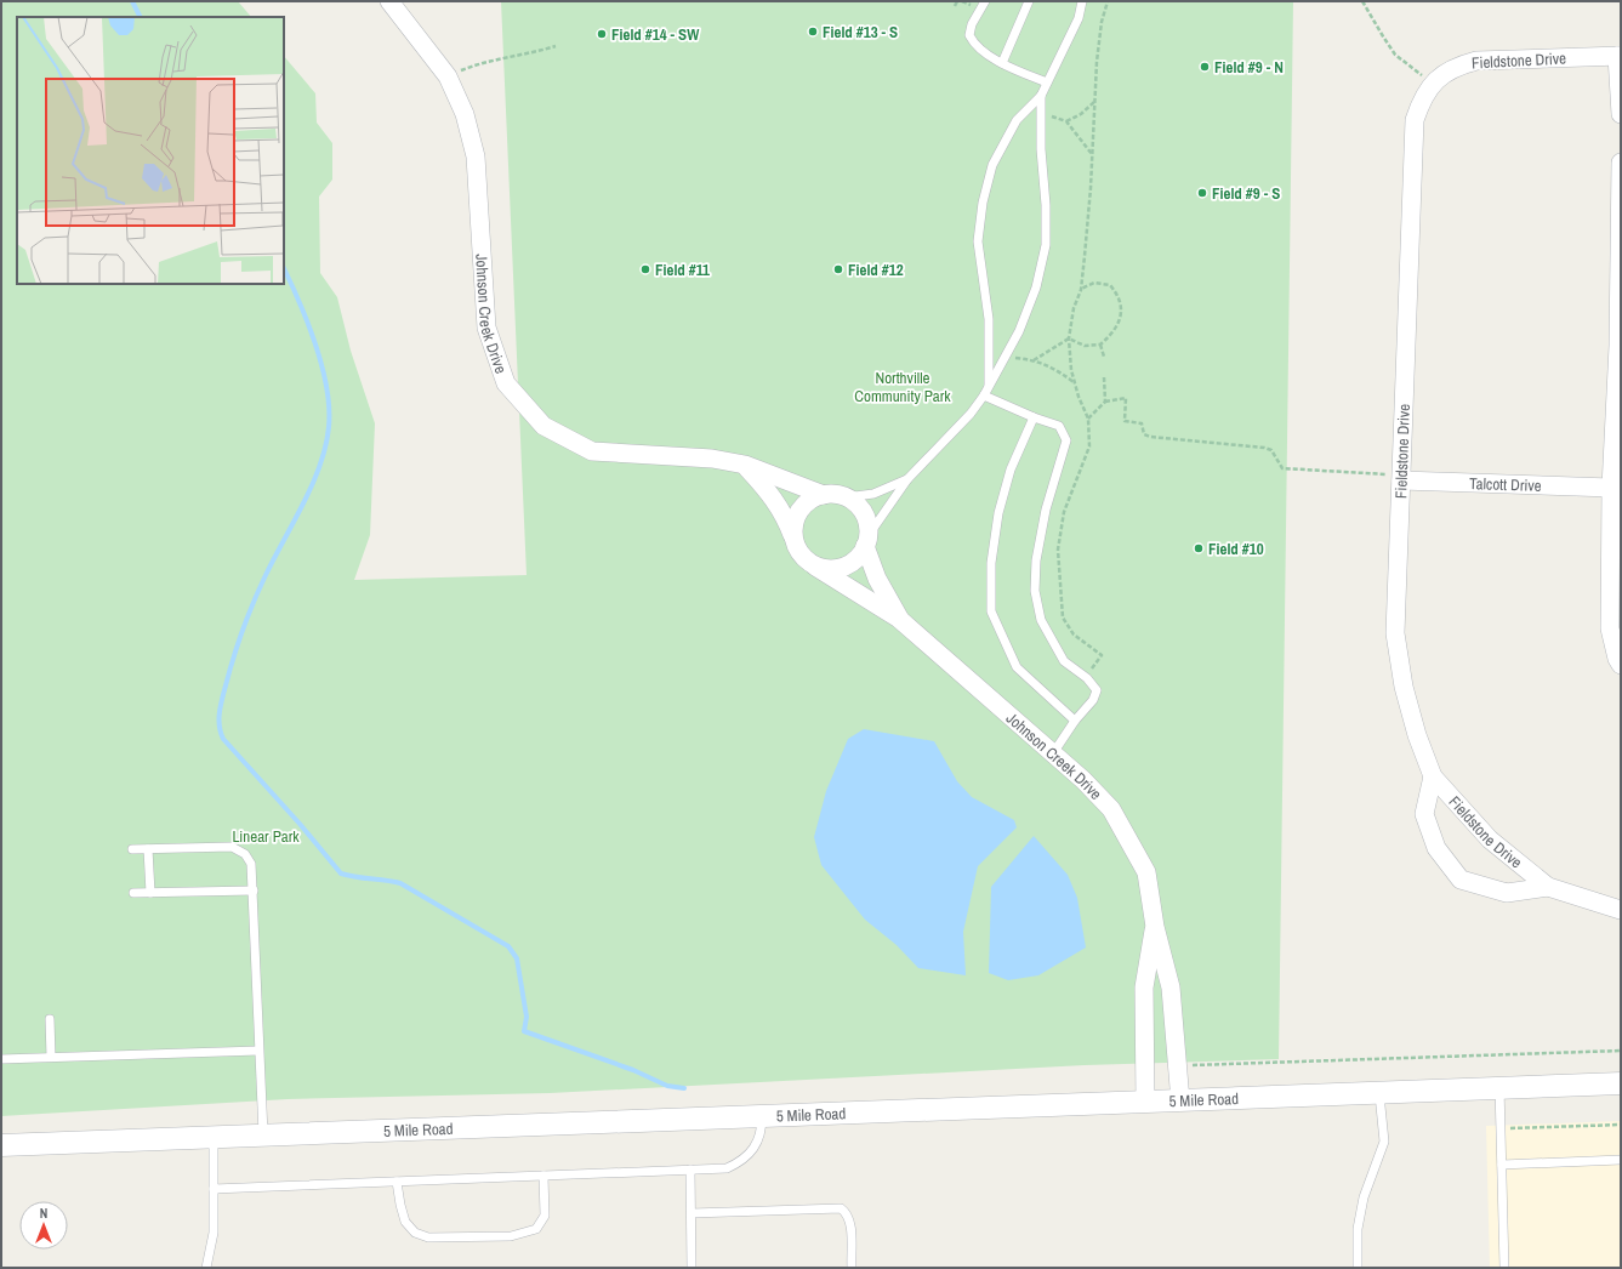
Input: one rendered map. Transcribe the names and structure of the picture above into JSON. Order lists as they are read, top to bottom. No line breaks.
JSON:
{"streets":{"street":["Fieldstone Drive","Johnson Creek Drive","Talcott Drive","5 Mile Road"]},"crossings":[["Fieldstone Drive","Talcott Drive"],["Johnson Creek Drive","5 Mile Road"]],"parks":["Northville Community Park","Linear Park"],"places":["Field #13 - S","Field #14 - SW","Field #9 - N","Field #9 - S","Field #11","Field #12","Field #10"],"north":"top"}
